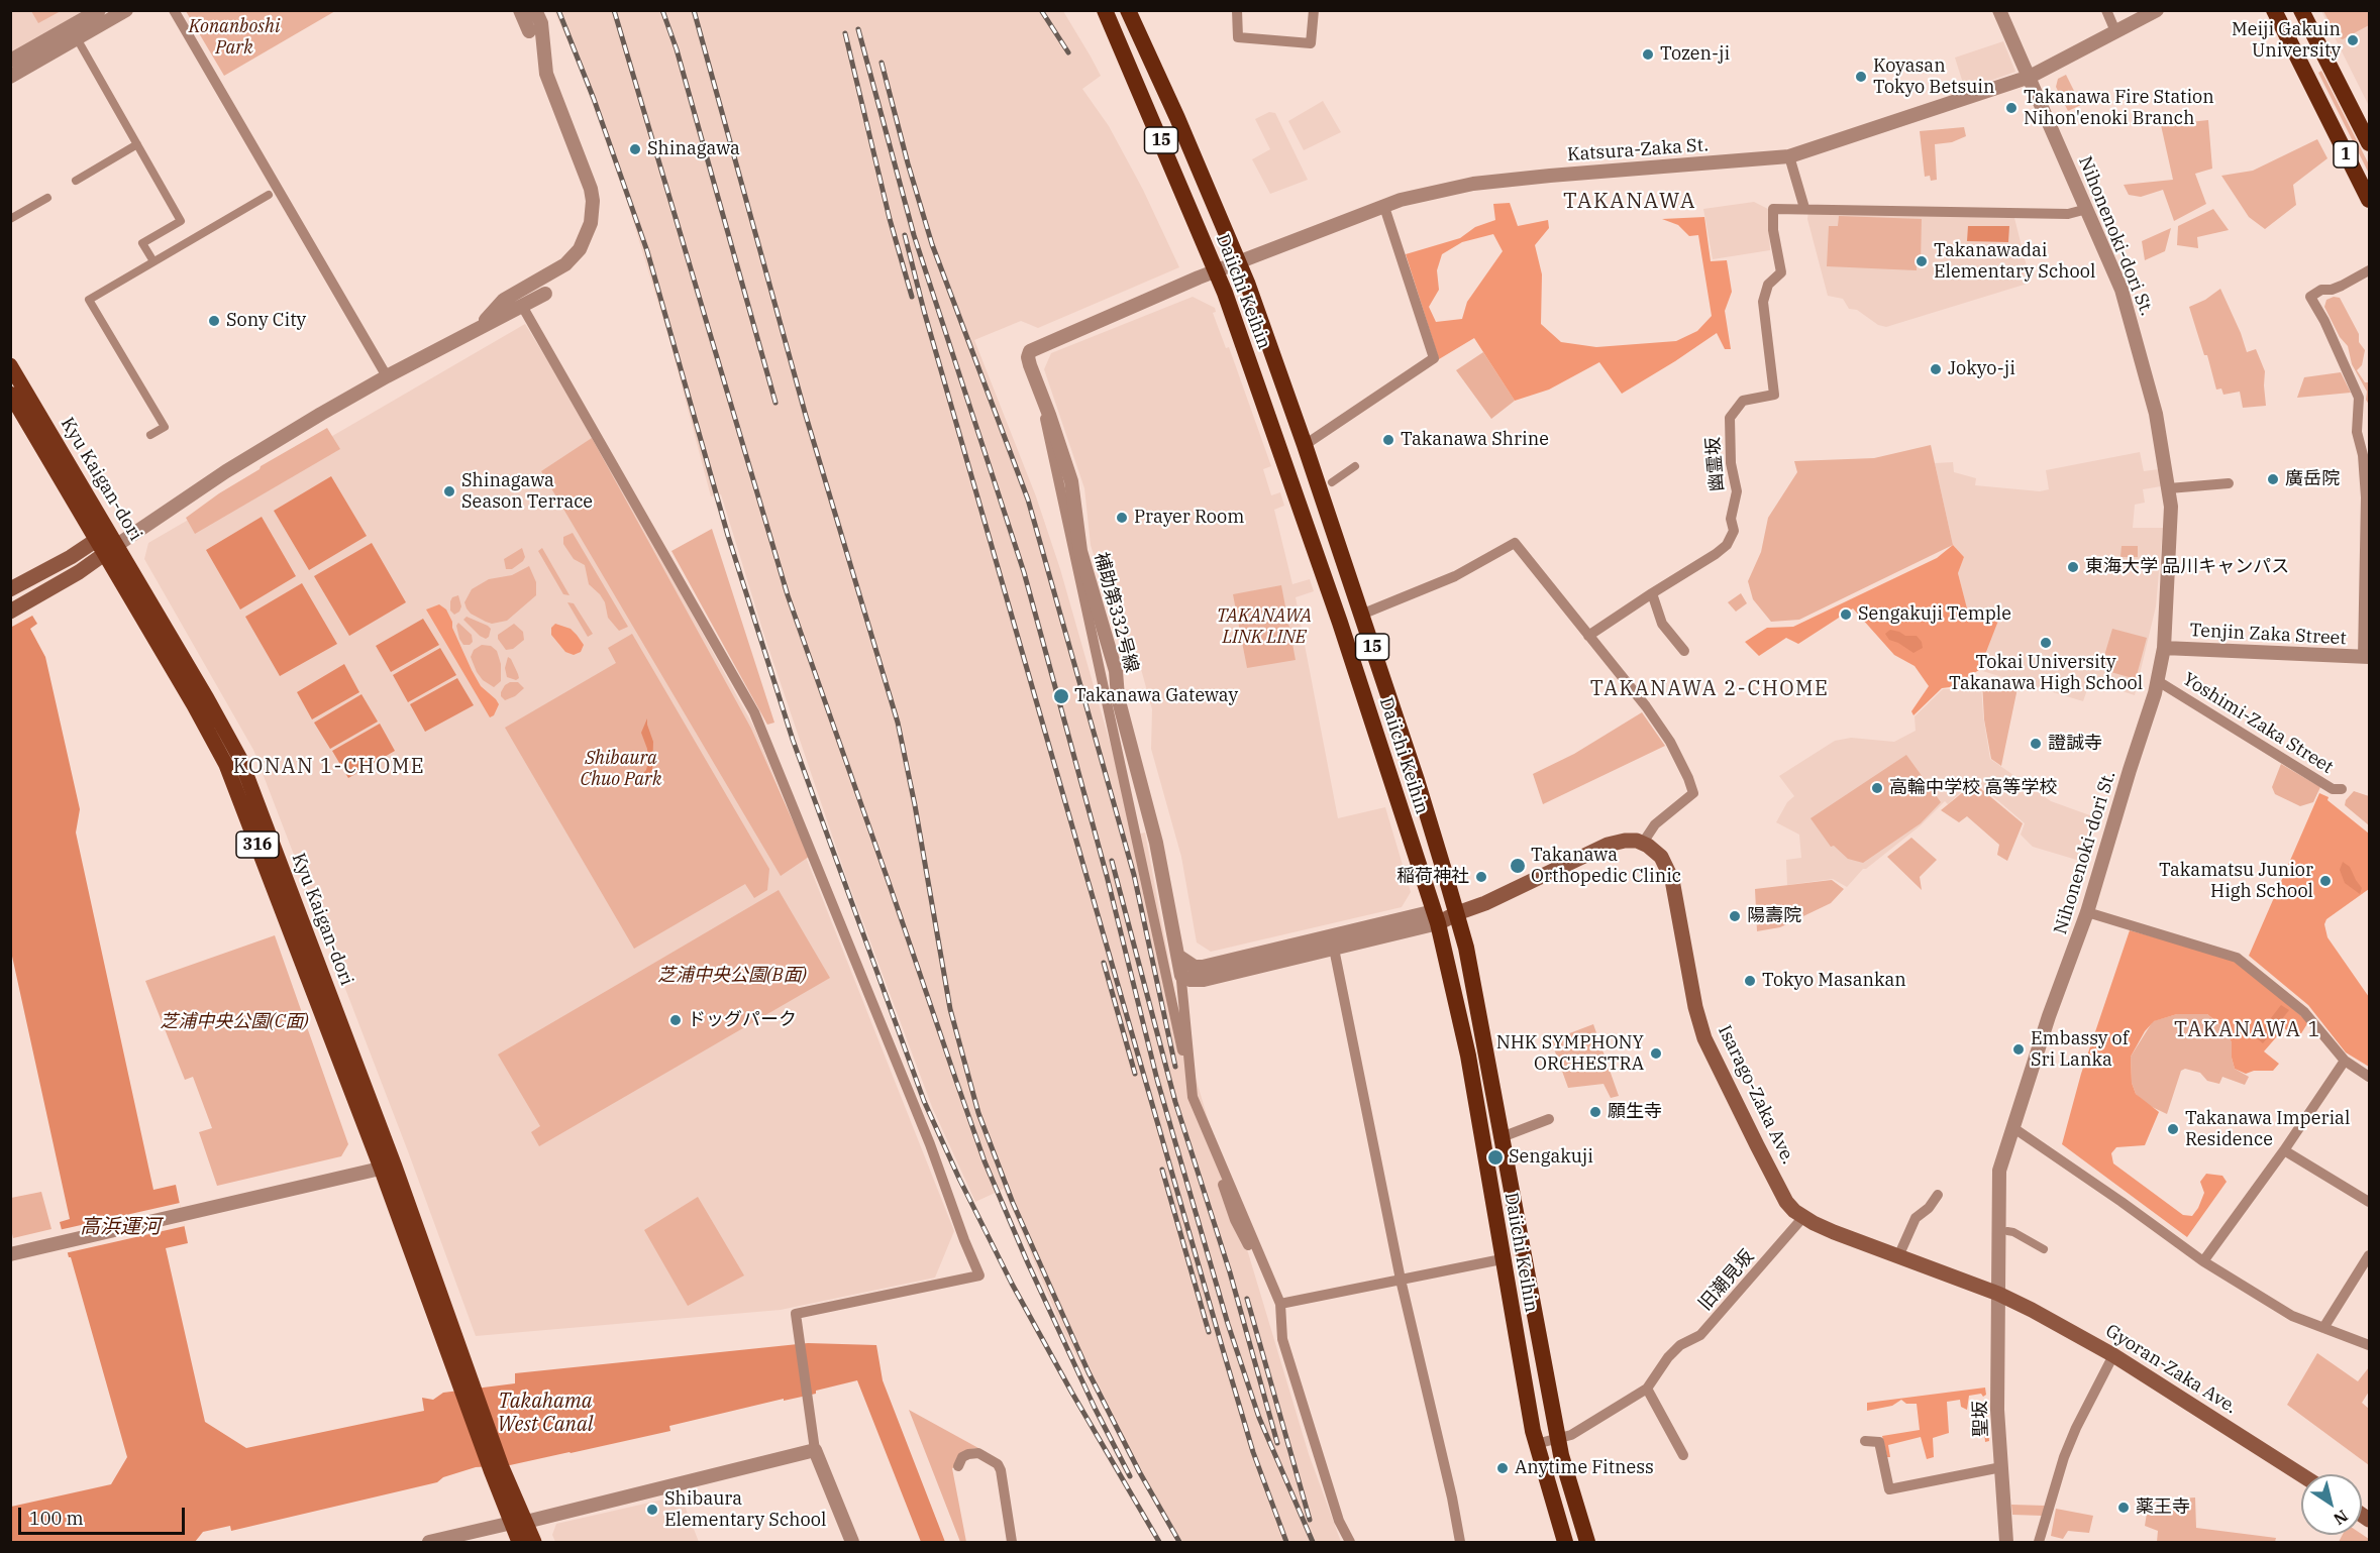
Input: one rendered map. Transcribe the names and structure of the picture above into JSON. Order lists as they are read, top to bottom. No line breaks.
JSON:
{"streets":{"highway":["15","1","Daiichi Keihin"],"main road":["Kyu Kaigan-dori","316","Isarago-Zaka Ave.","Gyoran-Zaka Ave."],"street":["Katsura-Zaka St.","Nihonenoki-dori St.","幽霊坂","補助第332号線","Tenjin Zaka Street","Yoshimi-Zaka Street","旧潮見坂","聖坂"]},"crossings":[["Katsura-Zaka St.","Nihonenoki-dori St."],["Katsura-Zaka St.","Daiichi Keihin"],["Katsura-Zaka St.","補助第332号線"],["Nihonenoki-dori St.","Tenjin Zaka Street"],["Nihonenoki-dori St.","Yoshimi-Zaka Street"],["Nihonenoki-dori St.","Isarago-Zaka Ave."],["Nihonenoki-dori St.","Gyoran-Zaka Ave."],["Nihonenoki-dori St.","聖坂"],["Daiichi Keihin","補助第332号線"],["Kyu Kaigan-dori","316"],["Isarago-Zaka Ave.","旧潮見坂"],["Isarago-Zaka Ave.","Gyoran-Zaka Ave."],["Isarago-Zaka Ave.","聖坂"],["Gyoran-Zaka Ave.","聖坂"]],"districts":["TAKANAWA","TAKANAWA 2-CHOME","KONAN 1-CHOME","TAKANAWA 1"],"water":["高浜運河","Takahama West Canal"],"parks":["Konanboshi Park","TAKANAWA LINK LINE","Shibaura Chuo Park","芝浦中央公園(B面)","芝浦中央公園(C面)"],"places":["Meiji Gakuin University","Tozen-ji","Koyasan Tokyo Betsuin","Takanawa Fire Station Nihon'enoki Branch","Shinagawa","Takanawadai Elementary School","Sony City","Jokyo-ji","Takanawa Shrine","廣岳院","Shinagawa Season Terrace","Prayer Room","東海大学 品川キャンパス","Sengakuji Temple","Tokai University Takanawa High School","Takanawa Gateway","證誠寺","高輪中学校 高等学校","Takanawa Orthopedic Clinic","稲荷神社","Takamatsu Junior High School","陽壽院","Tokyo Masankan","ドッグパーク","Embassy of Sri Lanka","NHK SYMPHONY ORCHESTRA","願生寺","Takanawa Imperial Residence","Sengakuji","Anytime Fitness","薬王寺","Shibaura Elementary School"],"scale_bar":"100 m","north":"bottom right"}
